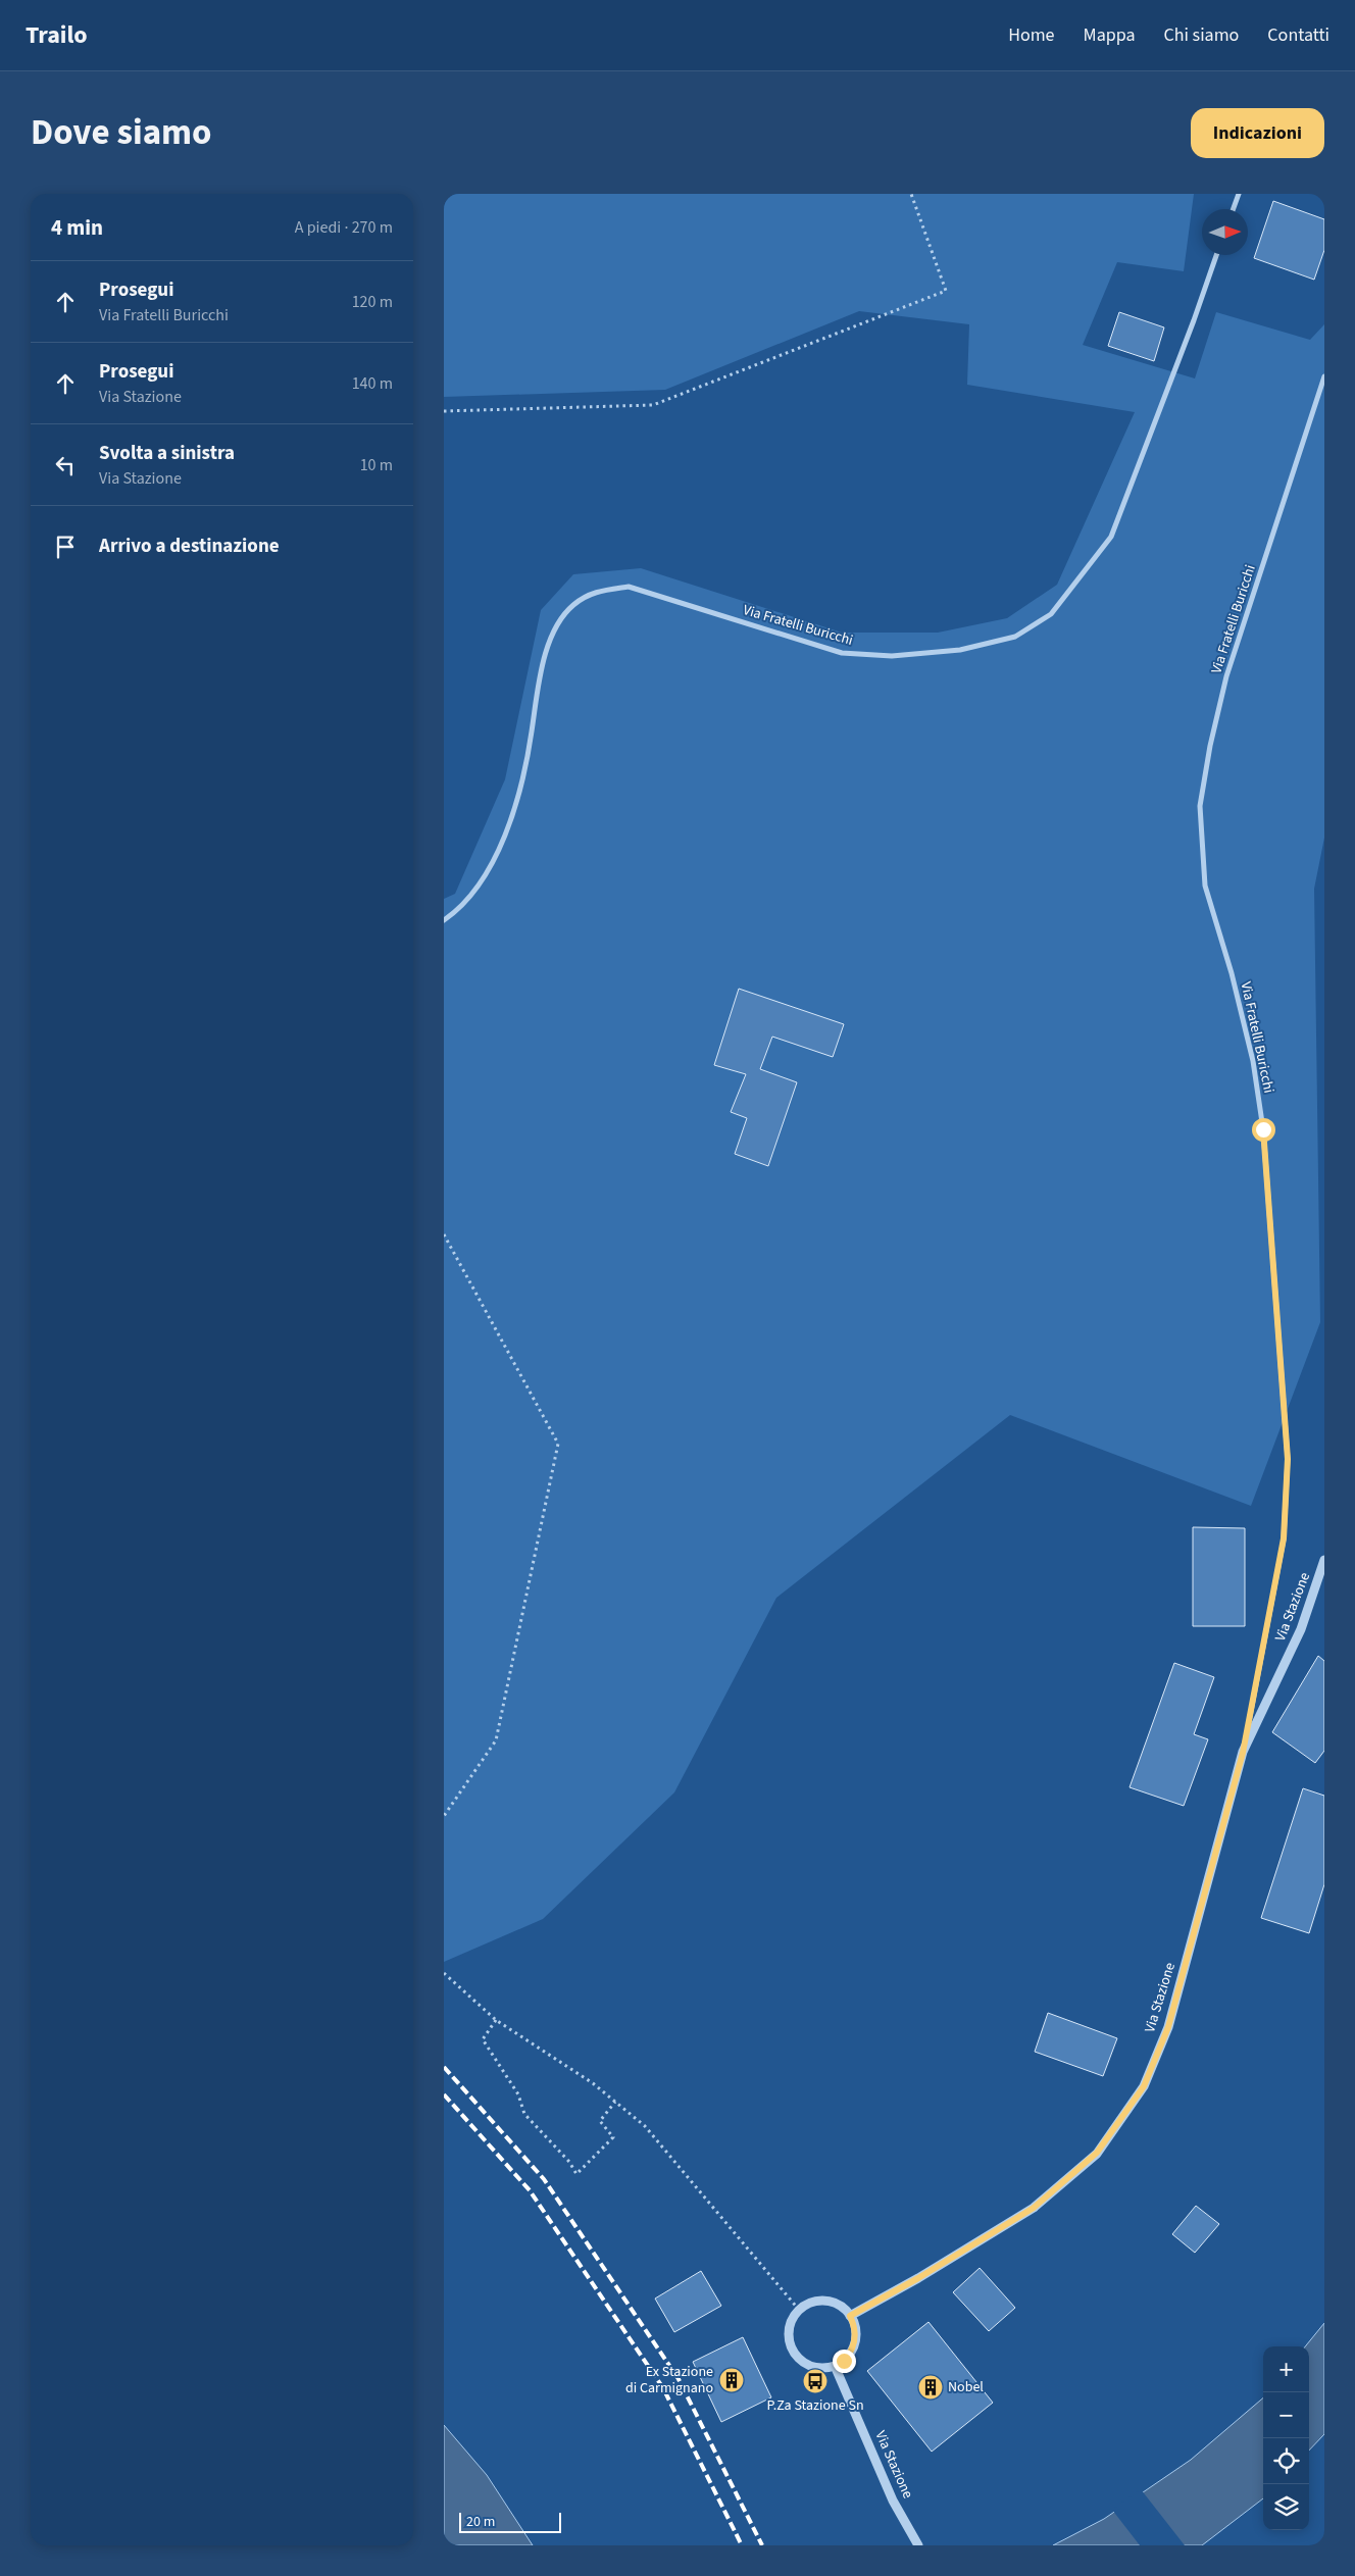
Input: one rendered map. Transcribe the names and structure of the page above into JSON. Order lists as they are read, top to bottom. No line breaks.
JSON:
{"streets":{"street":["Via Fratelli Buricchi","Via Stazione"]},"crossings":[["Via Fratelli Buricchi","Via Stazione"]],"places":{"building":["Ex Stazione di Carmignano","Nobel"],"bus stop":["P.Za Stazione Sn"]},"scale_bar":"20 m","north":"right","page":{"header":"Trailo","nav":["Home","Mappa","Chi siamo","Contatti"],"title":"Dove siamo","buttons":"Indicazioni","heading":["4 min","A piedi · 270 m"],"list":[["Prosegui","Via Fratelli Buricchi","120 m"],["Prosegui","Via Stazione","140 m"],["Svolta a sinistra","Via Stazione","10 m"],"Arrivo a destinazione"],"map_buttons":["+","−"],"scale":"20 m"}}
